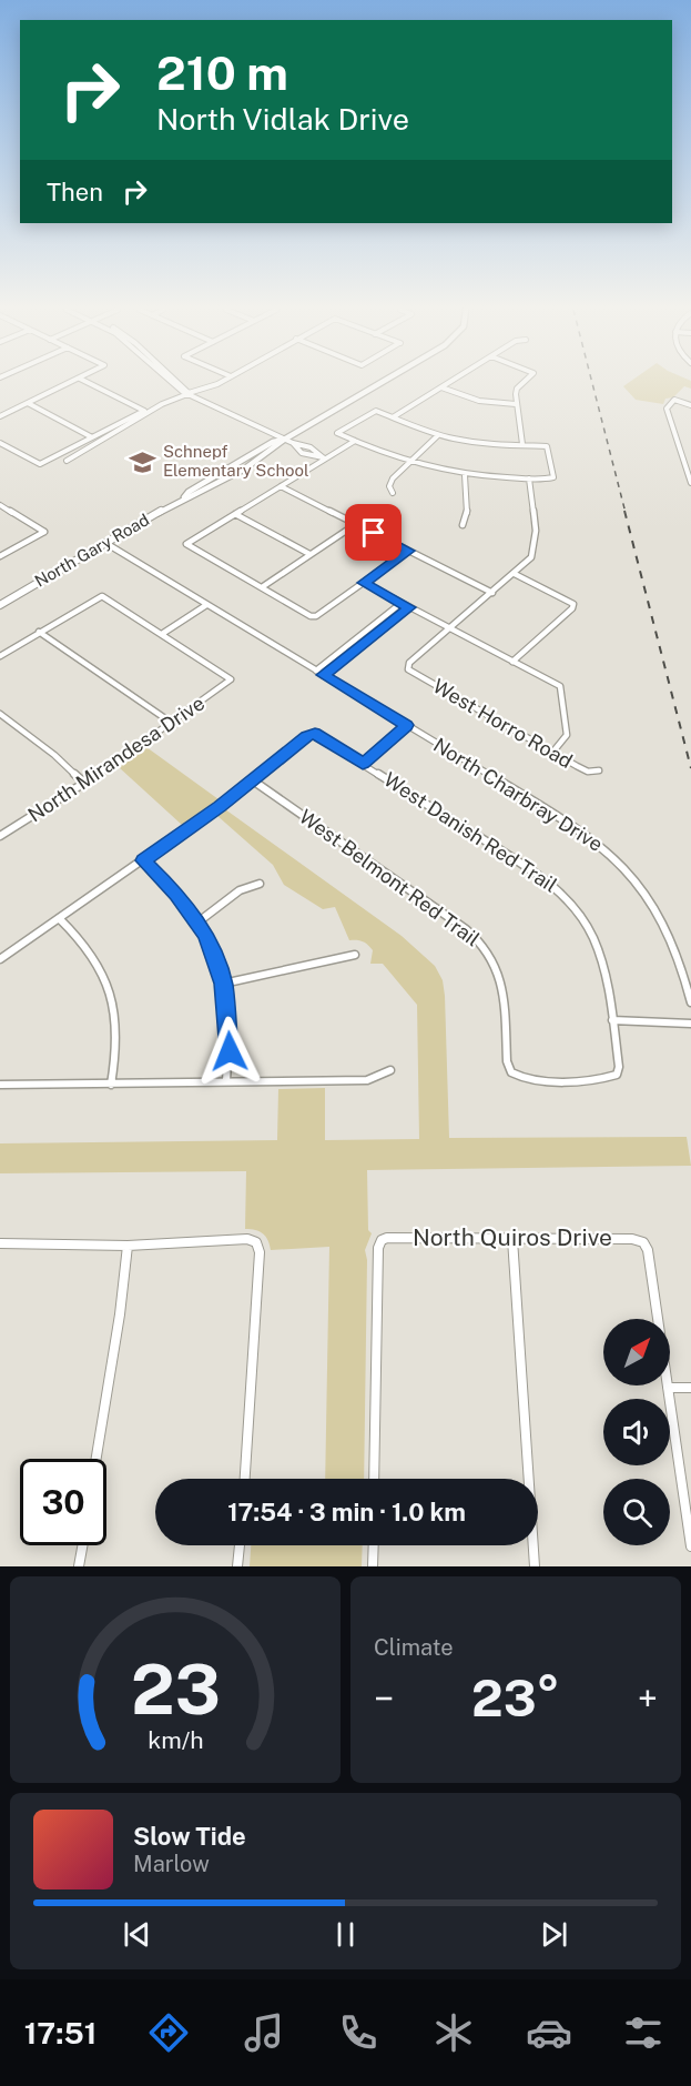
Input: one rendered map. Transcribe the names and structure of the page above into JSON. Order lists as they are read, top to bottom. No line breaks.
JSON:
{"streets":{"main road":["North Gary Road"],"street":["West Horro Road","North Mirandesa Drive","North Charbray Drive","West Danish Red Trail","West Belmont Red Trail","North Quiros Drive"]},"crossings":[["North Gary Road","North Charbray Drive"],["West Danish Red Trail","West Belmont Red Trail"]],"places":{"school or university":["Schnepf Elementary School"]},"north":"top right","page":{"turn":["210 m","North Vidlak Drive"],"then":"Then","limit":"30","trip":"17:54 · 3 min · 1.0 km","tile":"Climate","heat":["−","23°","+"],"song":["Slow Tide","Marlow"],"tabs":"17:51","gauge":["23","km/h"]}}
